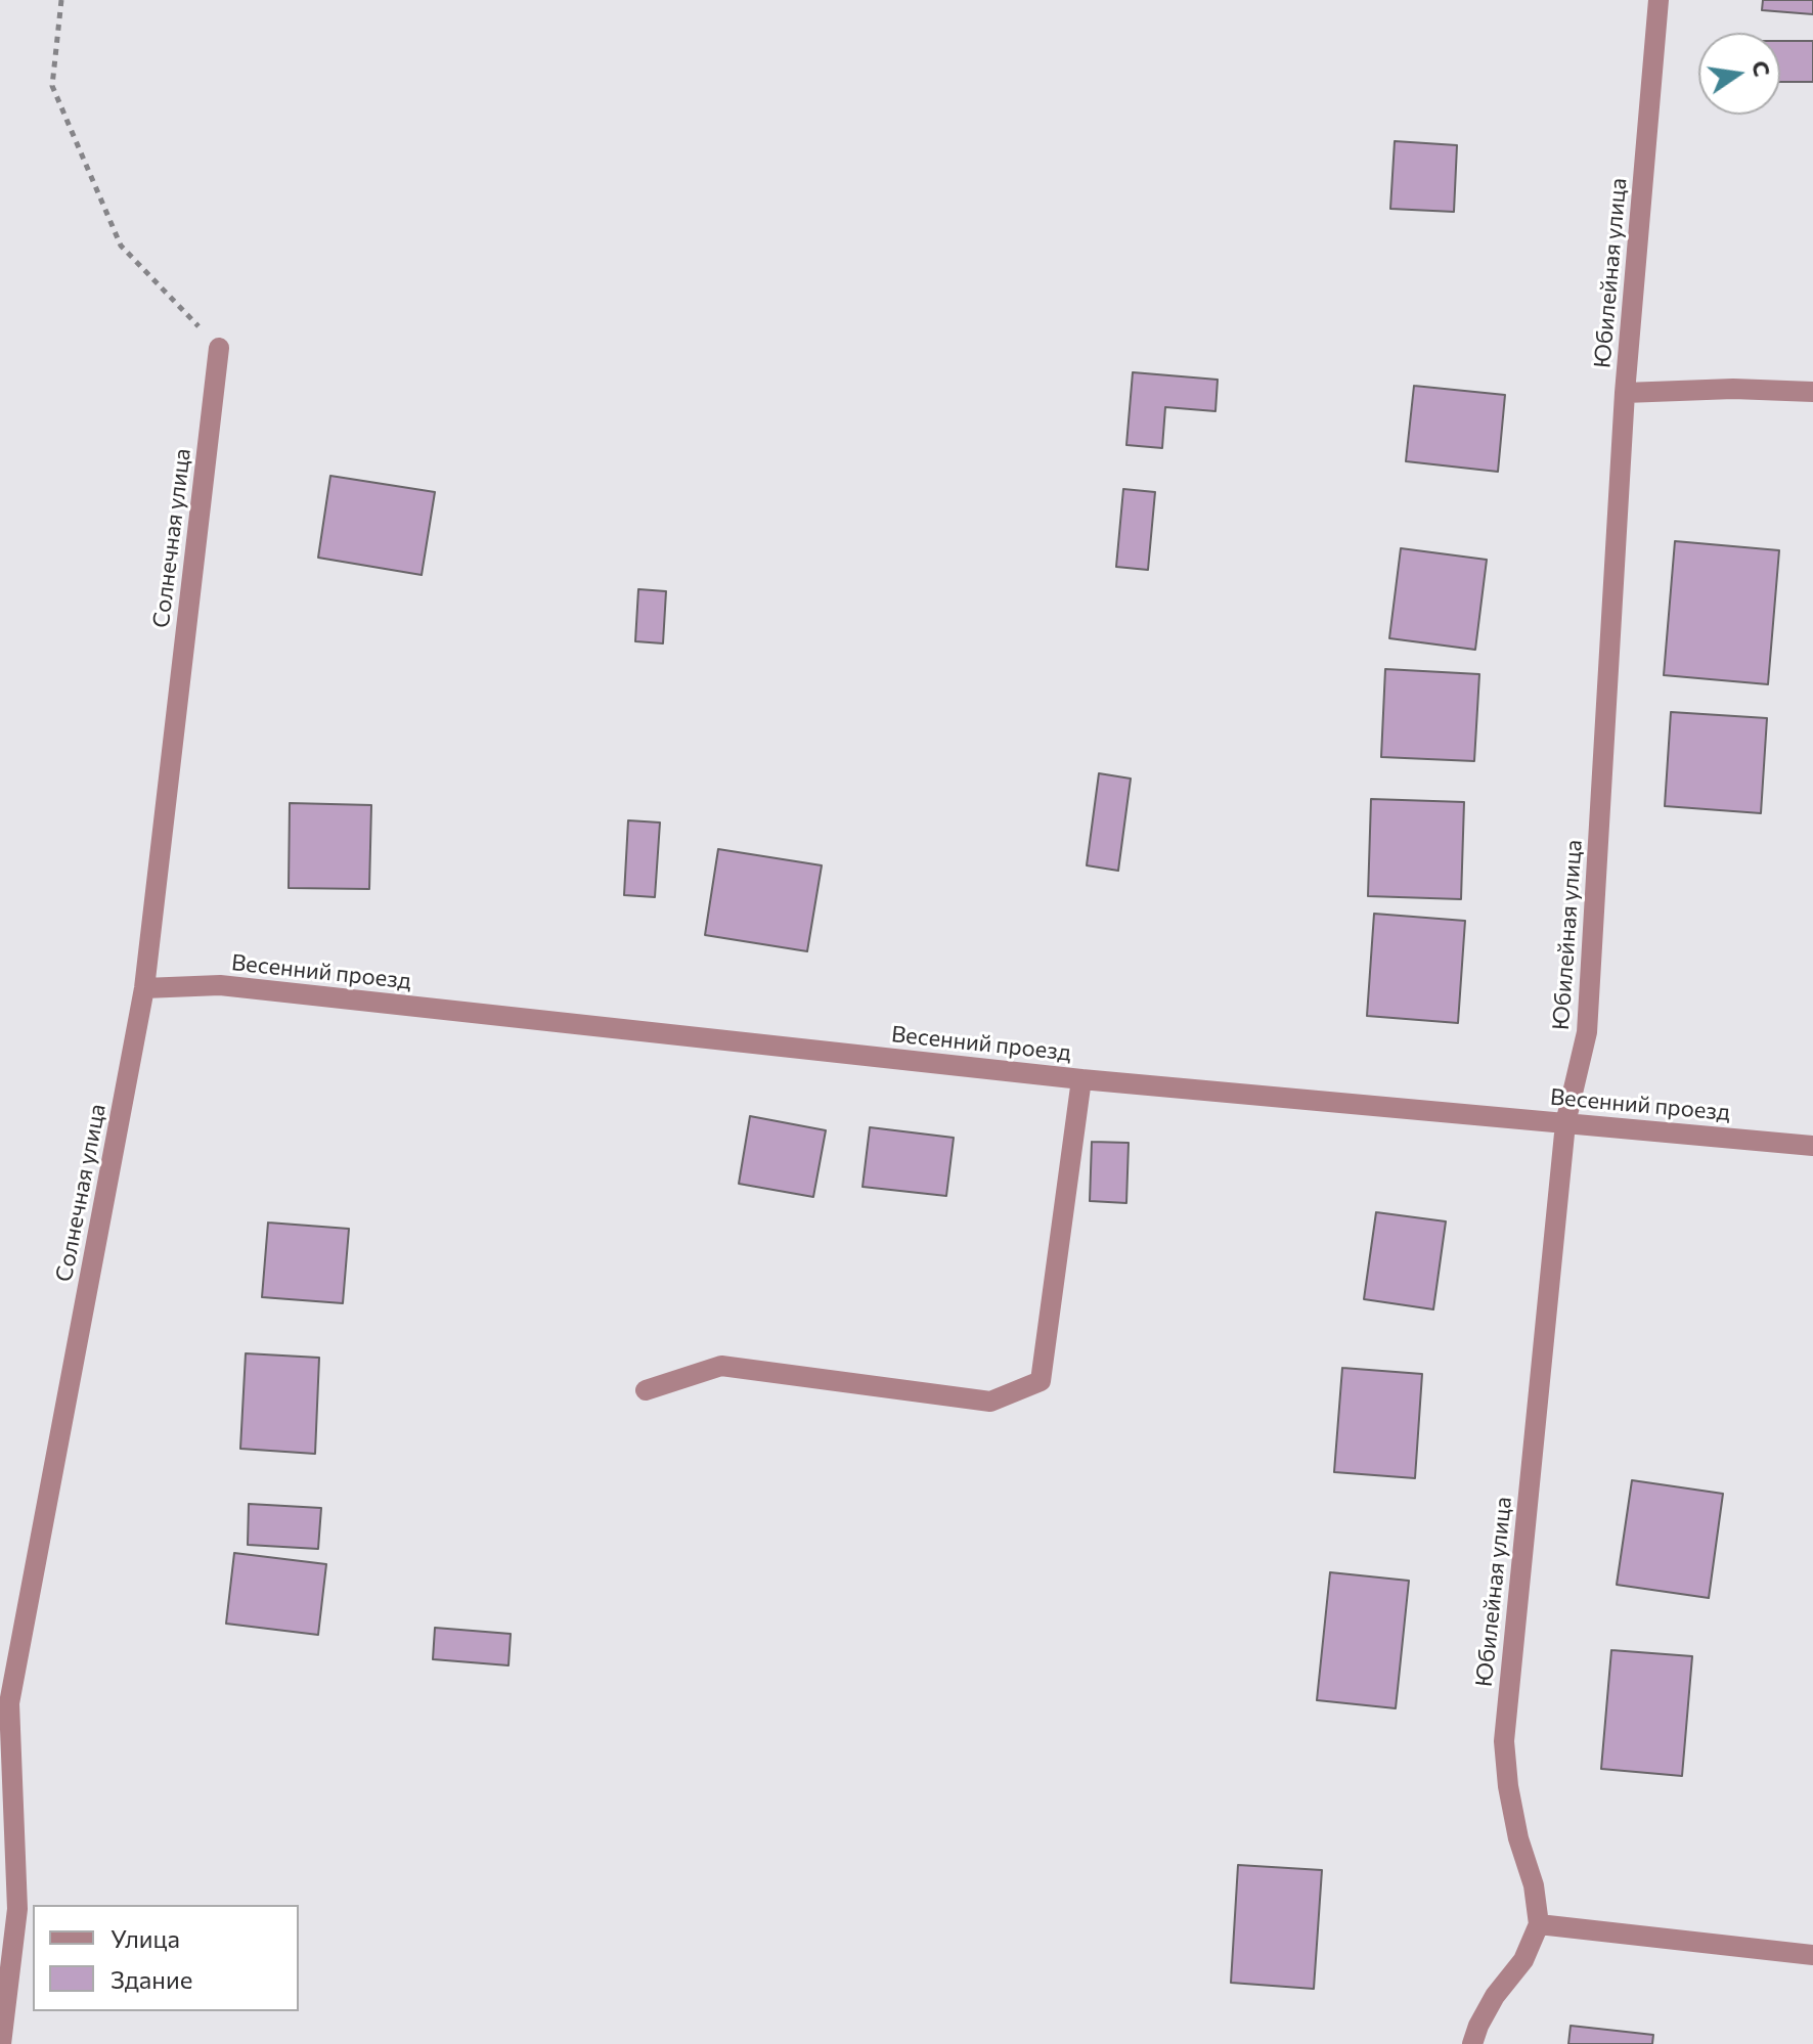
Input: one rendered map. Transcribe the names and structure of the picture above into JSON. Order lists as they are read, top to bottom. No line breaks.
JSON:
{"streets":{"street":["Юбилейная улица","Солнечная улица","Весенний проезд"]},"crossings":[["Юбилейная улица","Весенний проезд"],["Солнечная улица","Весенний проезд"]],"legend":["Улица","Здание"],"north":"right"}
